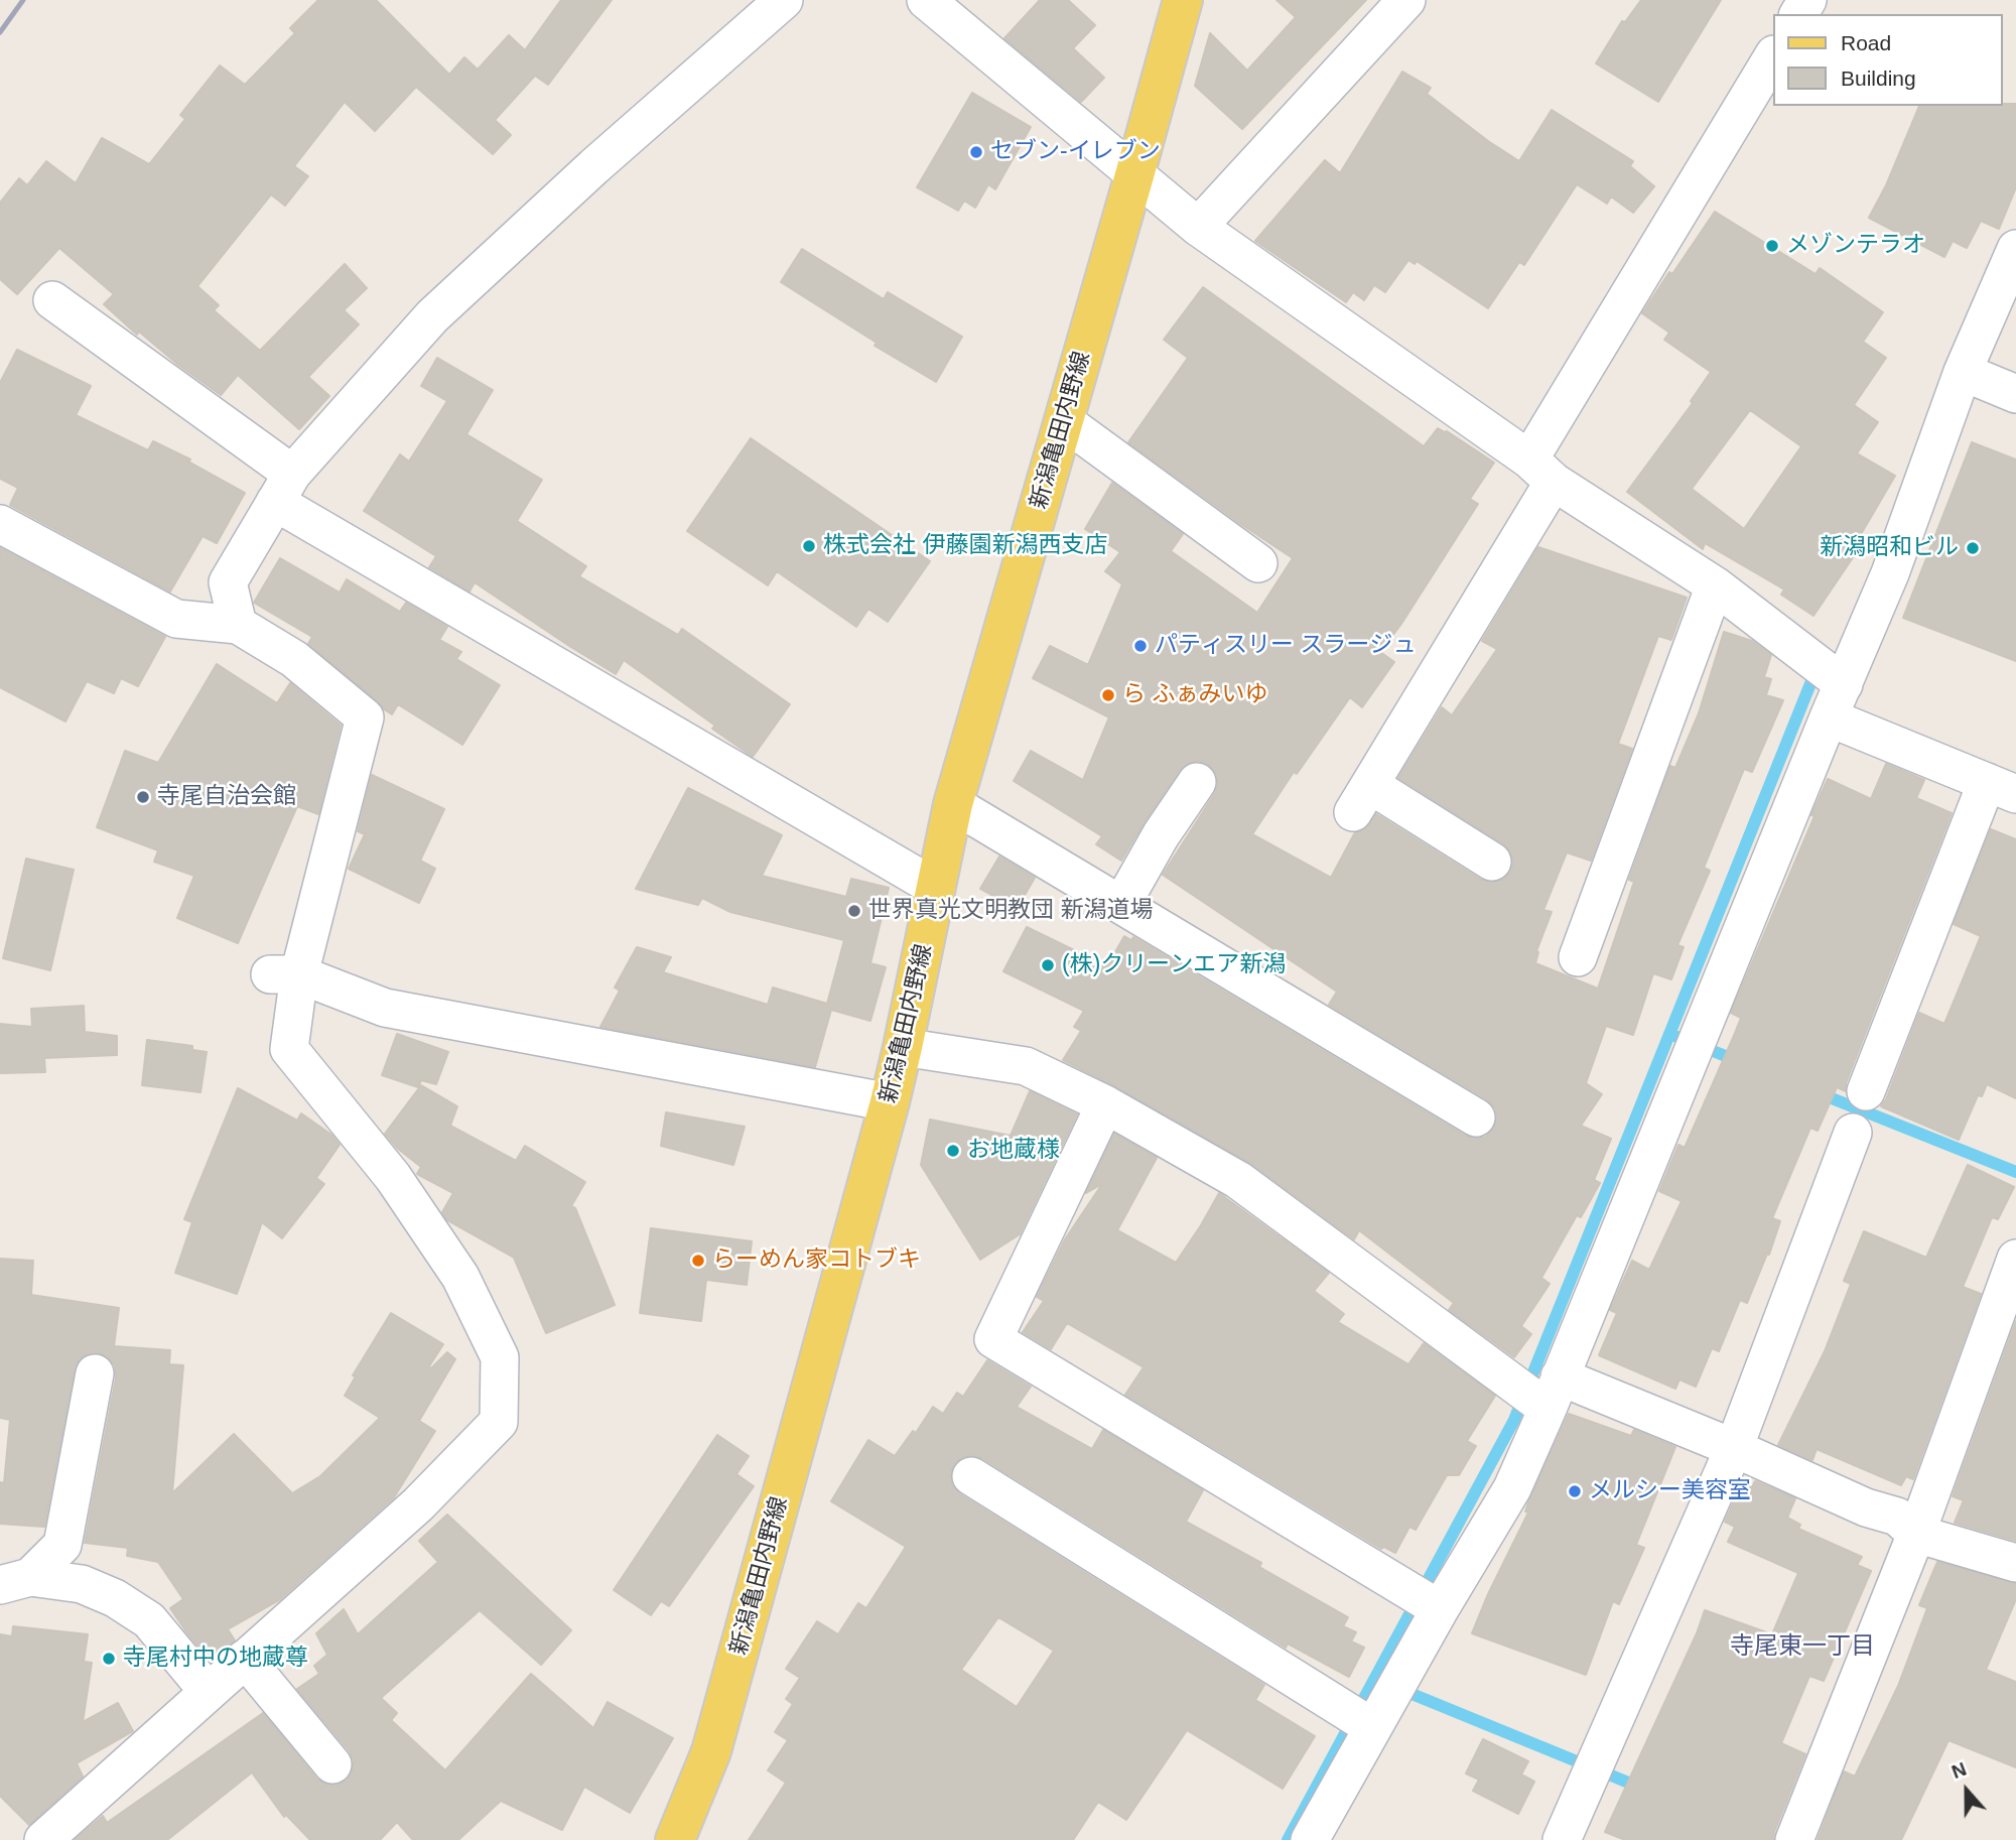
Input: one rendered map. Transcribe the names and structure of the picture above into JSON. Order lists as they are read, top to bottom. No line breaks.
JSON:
{"streets":{"main road":["新潟亀田内野線"]},"districts":["寺尾東一丁目"],"places":["セブン-イレブン","メゾンテラオ","株式会社 伊藤園新潟西支店","新潟昭和ビル","パティスリー スラージュ","ら ふぁみいゆ","寺尾自治会館","世界真光文明教団 新潟道場","(株)クリーンエア新潟","お地蔵様","らーめん家コトブキ","メルシー美容室","寺尾村中の地蔵尊"],"legend":["Road","Building"],"north":"top"}
